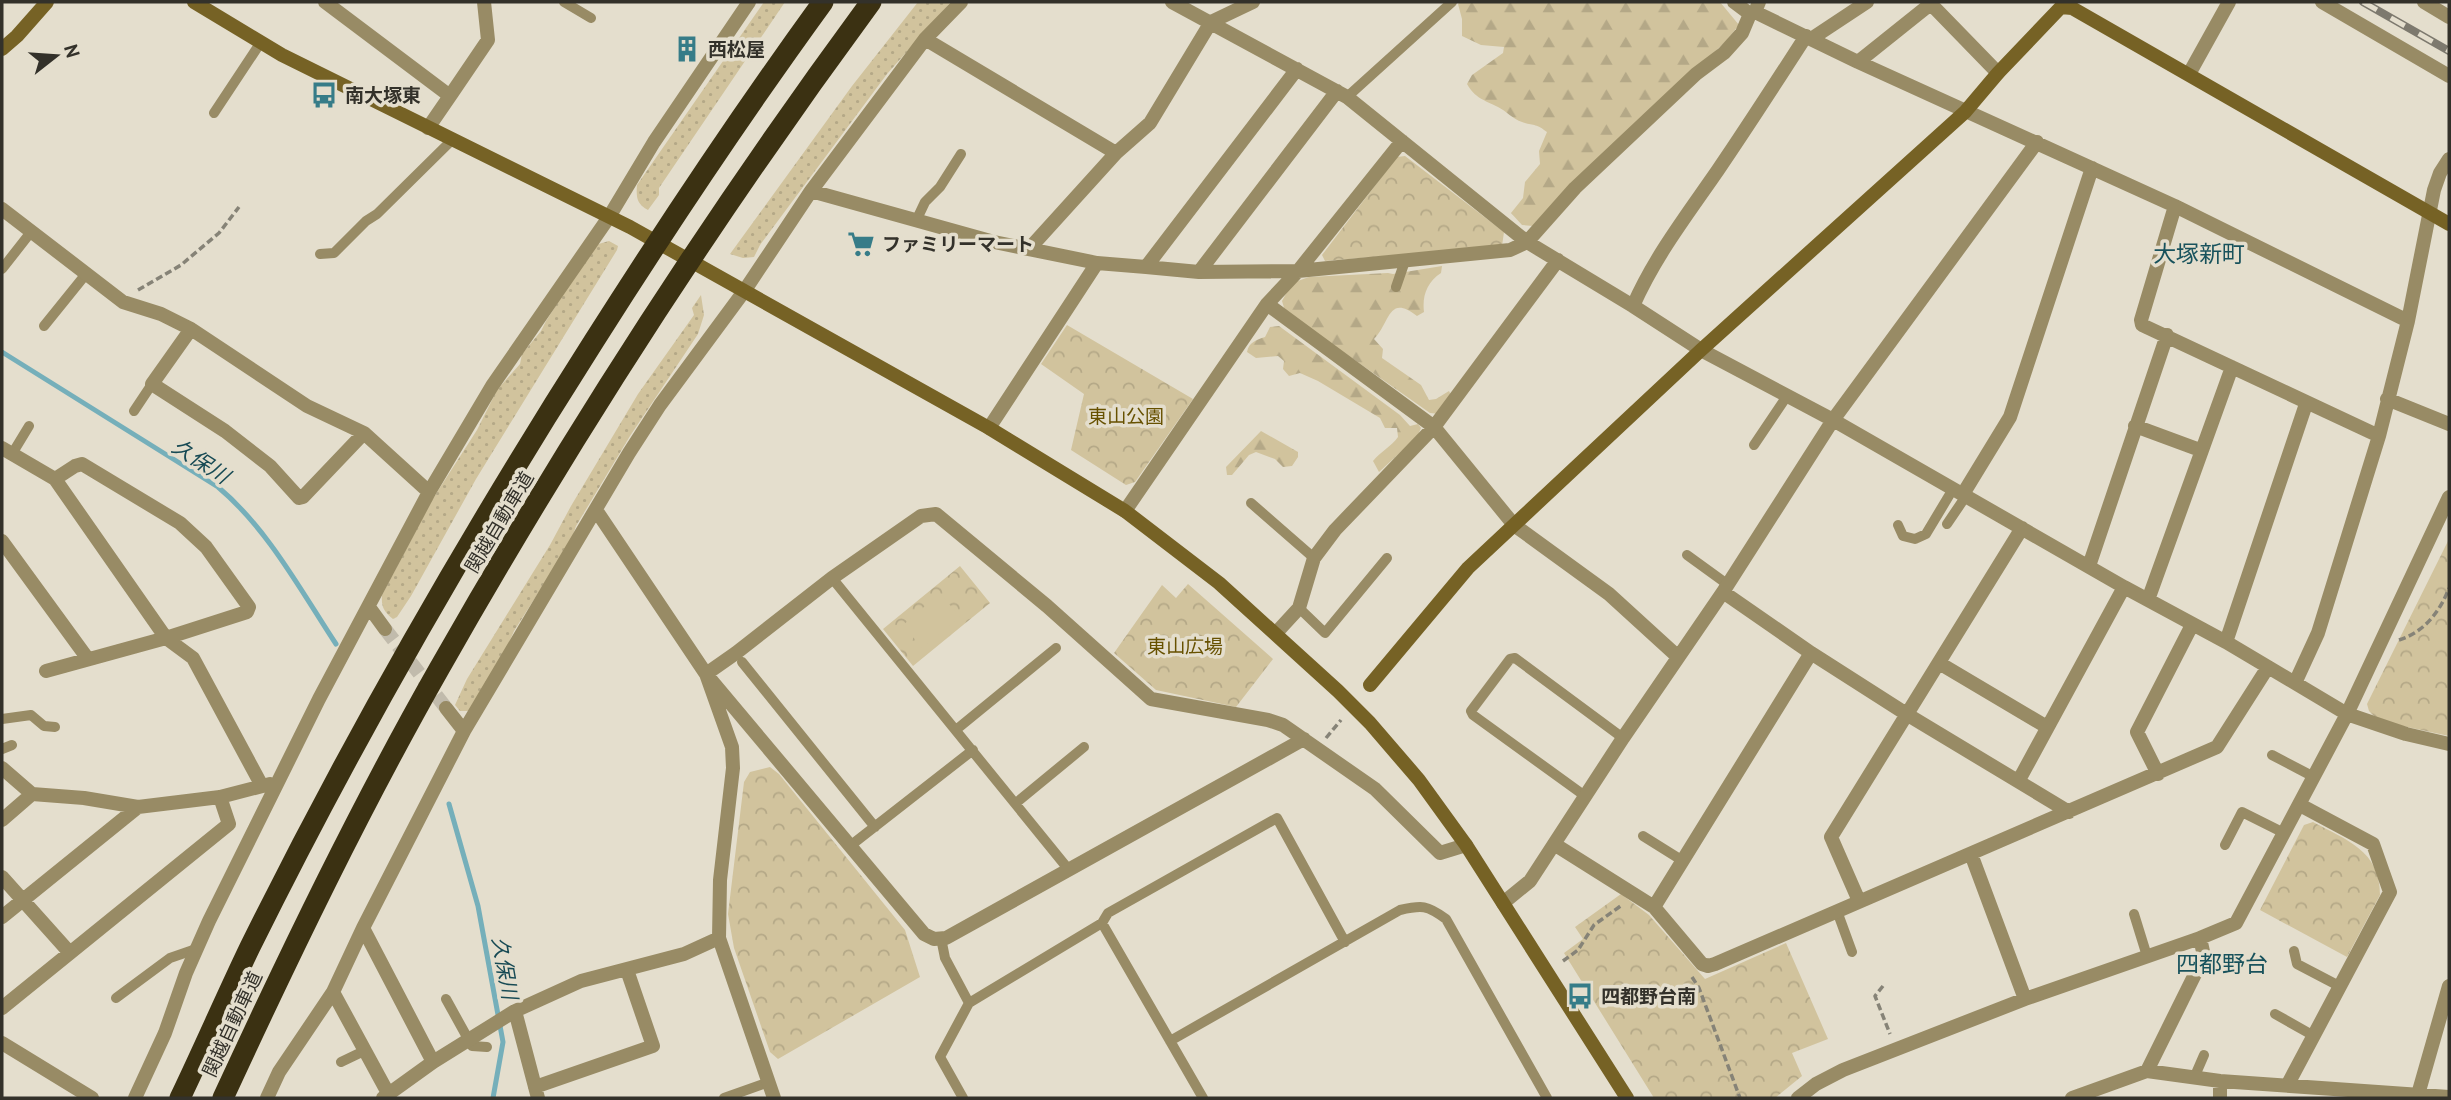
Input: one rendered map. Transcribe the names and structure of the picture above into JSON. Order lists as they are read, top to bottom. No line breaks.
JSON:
{"streets":{"highway":["関越自動車道"]},"districts":["大塚新町","四都野台"],"water":["久保川"],"parks":["東山公園","東山広場"],"places":{"building":["西松屋"],"bus stop":["南大塚東","四都野台南"],"supermarket":["ファミリーマート"]},"north":"right"}
